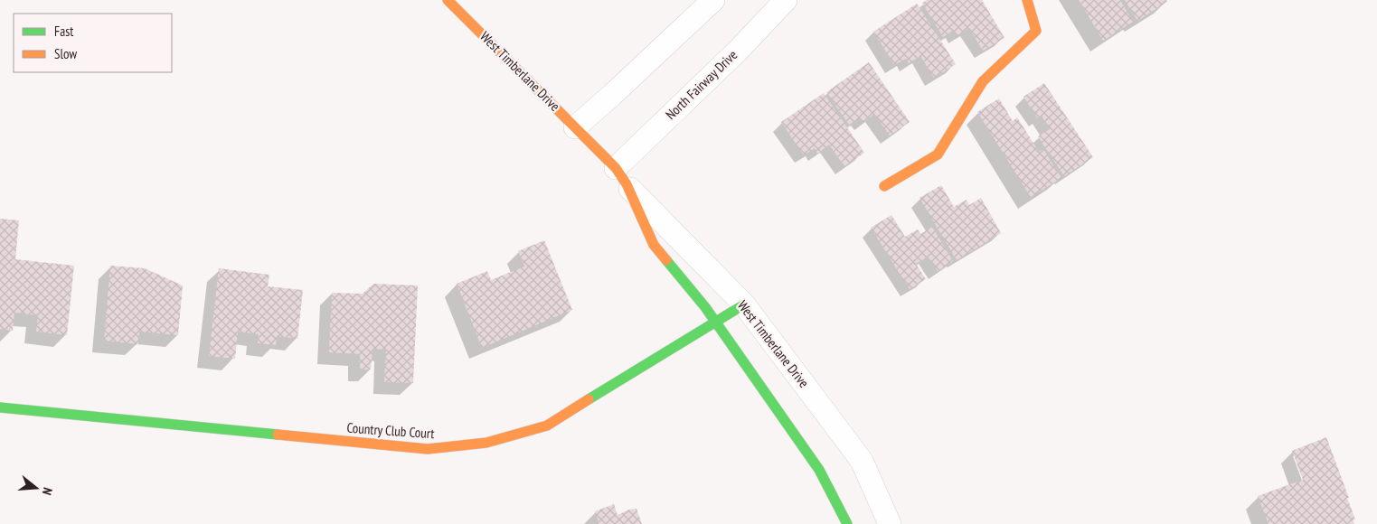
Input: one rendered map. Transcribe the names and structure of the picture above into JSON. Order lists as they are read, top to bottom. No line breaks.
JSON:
{"streets":{"street":["West Timberlane Drive","North Fairway Drive","Country Club Court"]},"crossings":[["West Timberlane Drive","North Fairway Drive"],["West Timberlane Drive","Country Club Court"]],"legend":["Fast","Slow"],"north":"right"}
